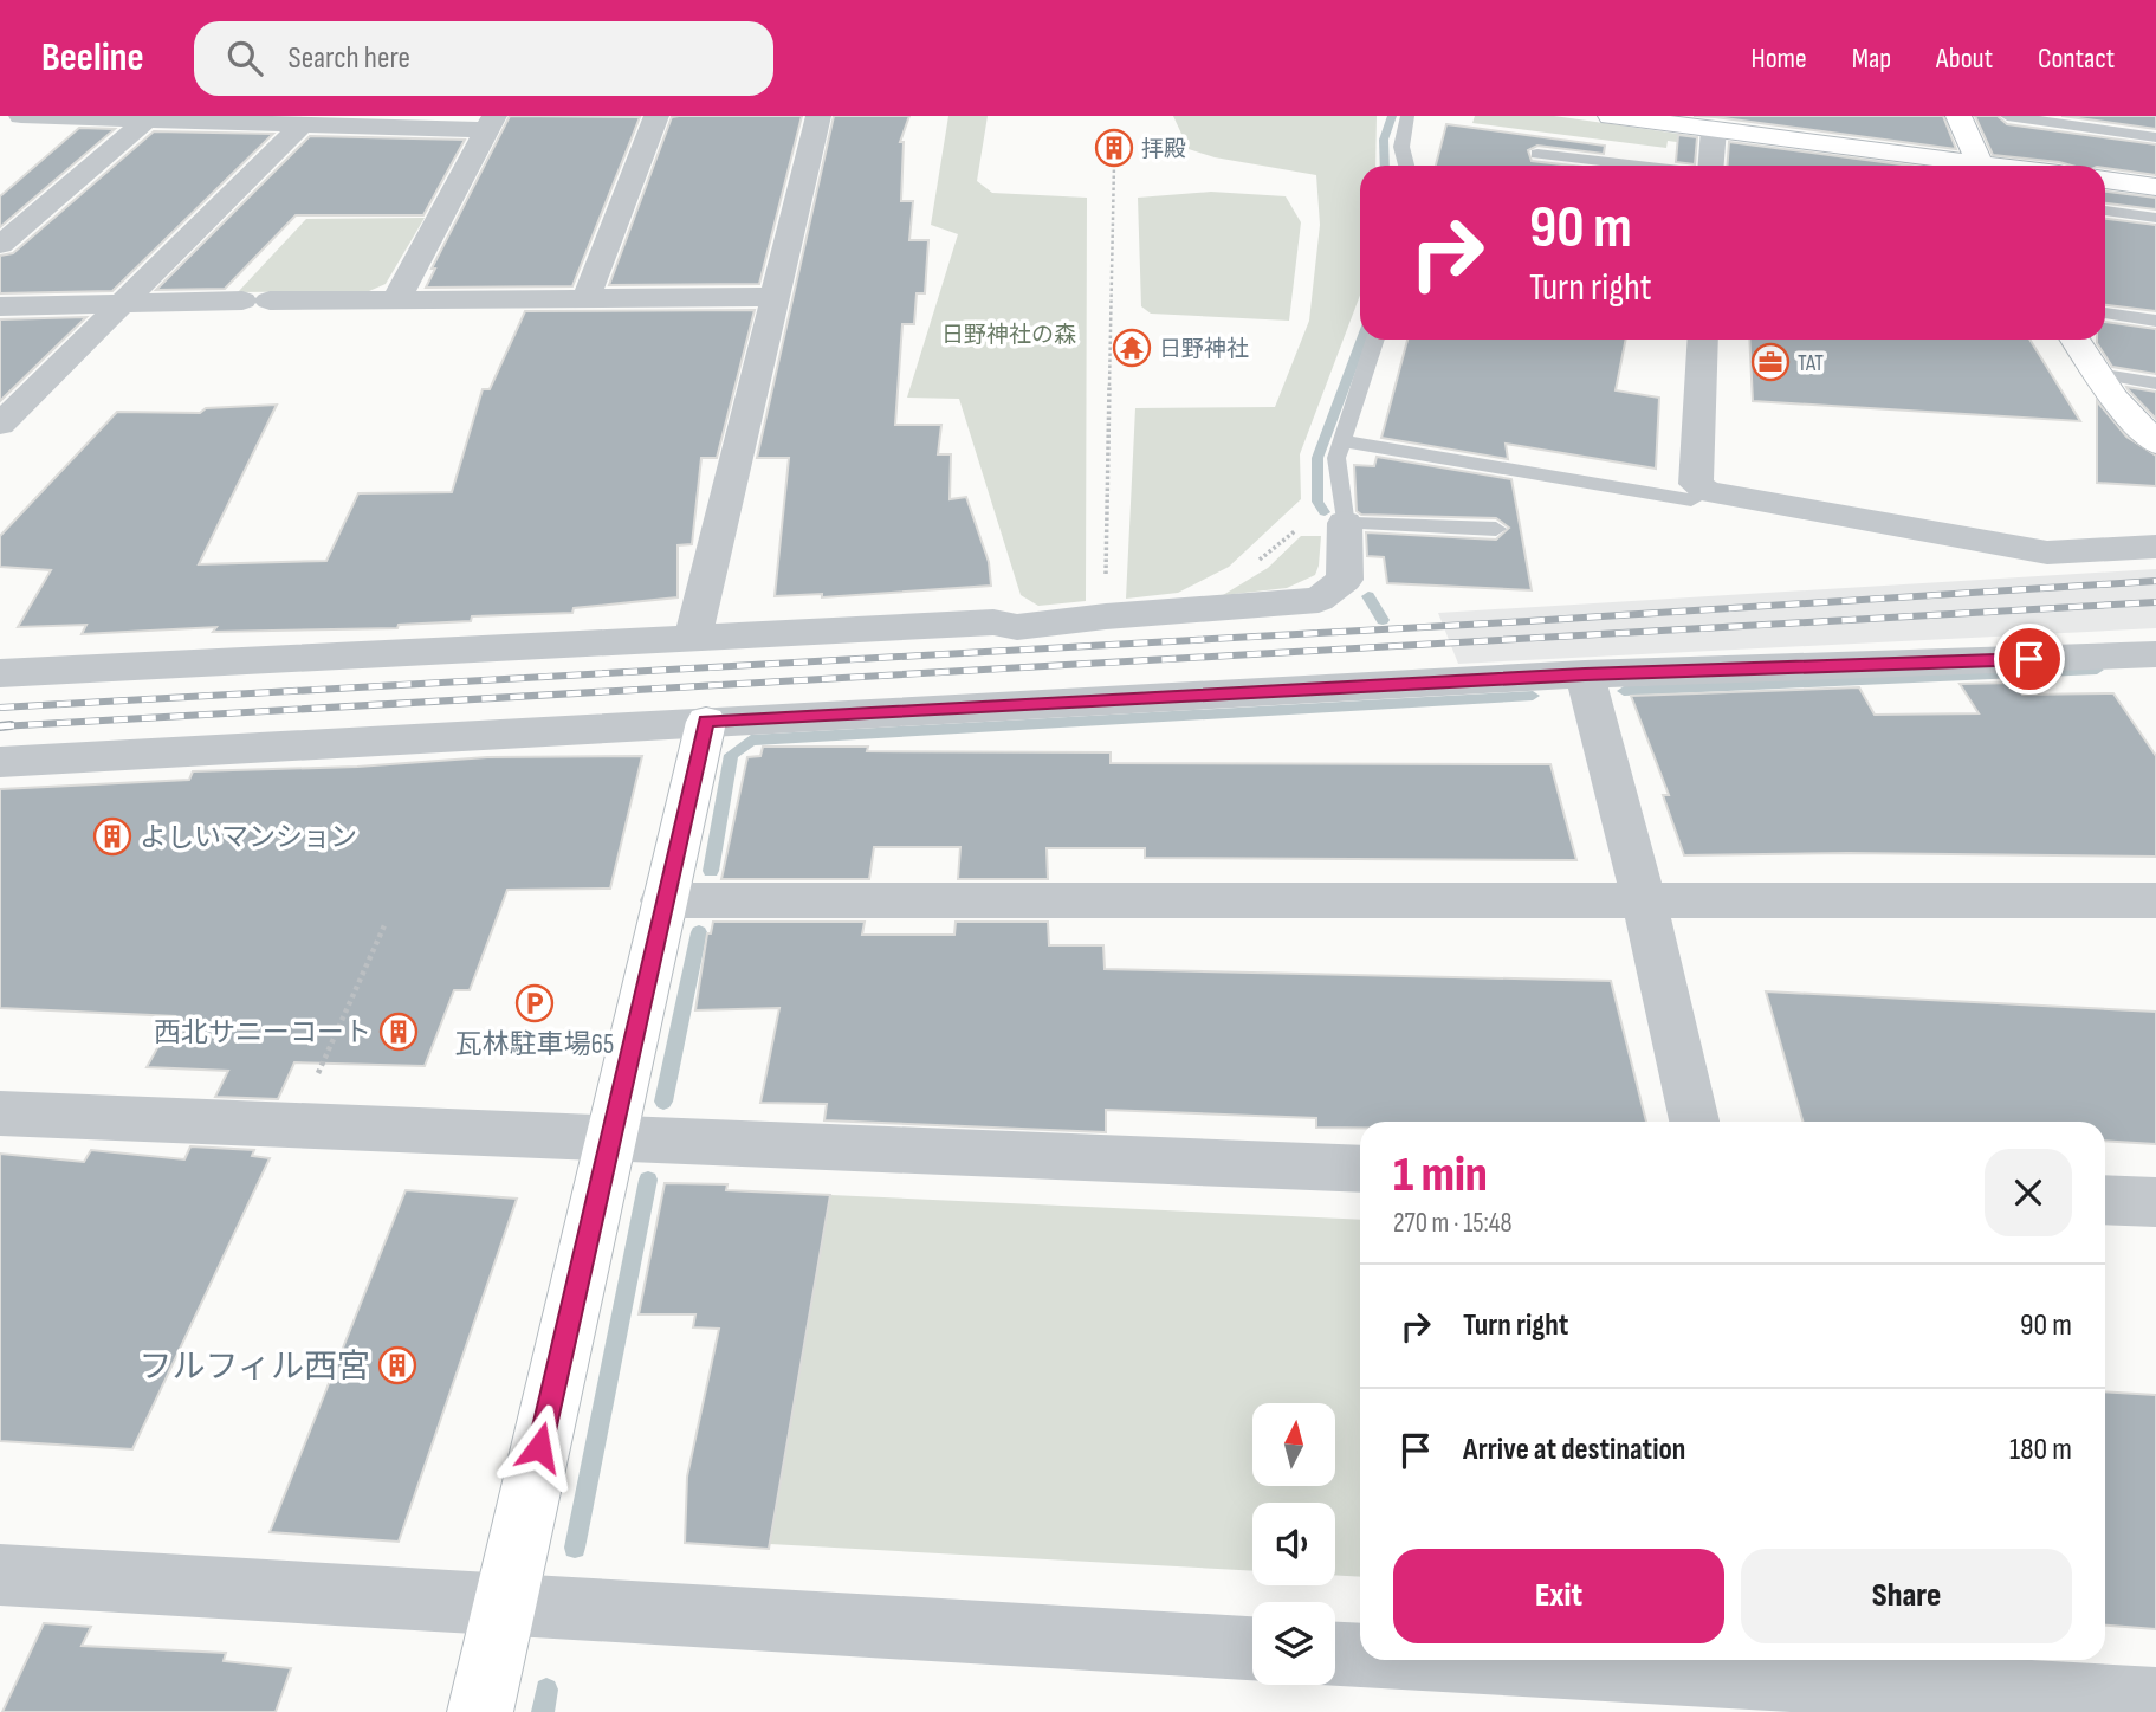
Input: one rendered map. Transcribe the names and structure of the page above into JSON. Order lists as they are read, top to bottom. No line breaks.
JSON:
{"parks":["日野神社の森"],"places":{"building":["拝殿","よしいマンション","西北サニーコート","フルフィル西宮"],"temple":["日野神社"],"office":["TAT"],"parking":["瓦林駐車場65"]},"north":"top","page":{"header":"Beeline","search":"Search here","nav":["Home","Map","About","Contact"],"turn":["90 m","Turn right"],"heading":["1 min","270 m · 15:48"],"list":[{"name":"Turn right","value":"90 m"},{"name":"Arrive at destination","value":"180 m"}],"buttons":["Exit","Share"]}}
